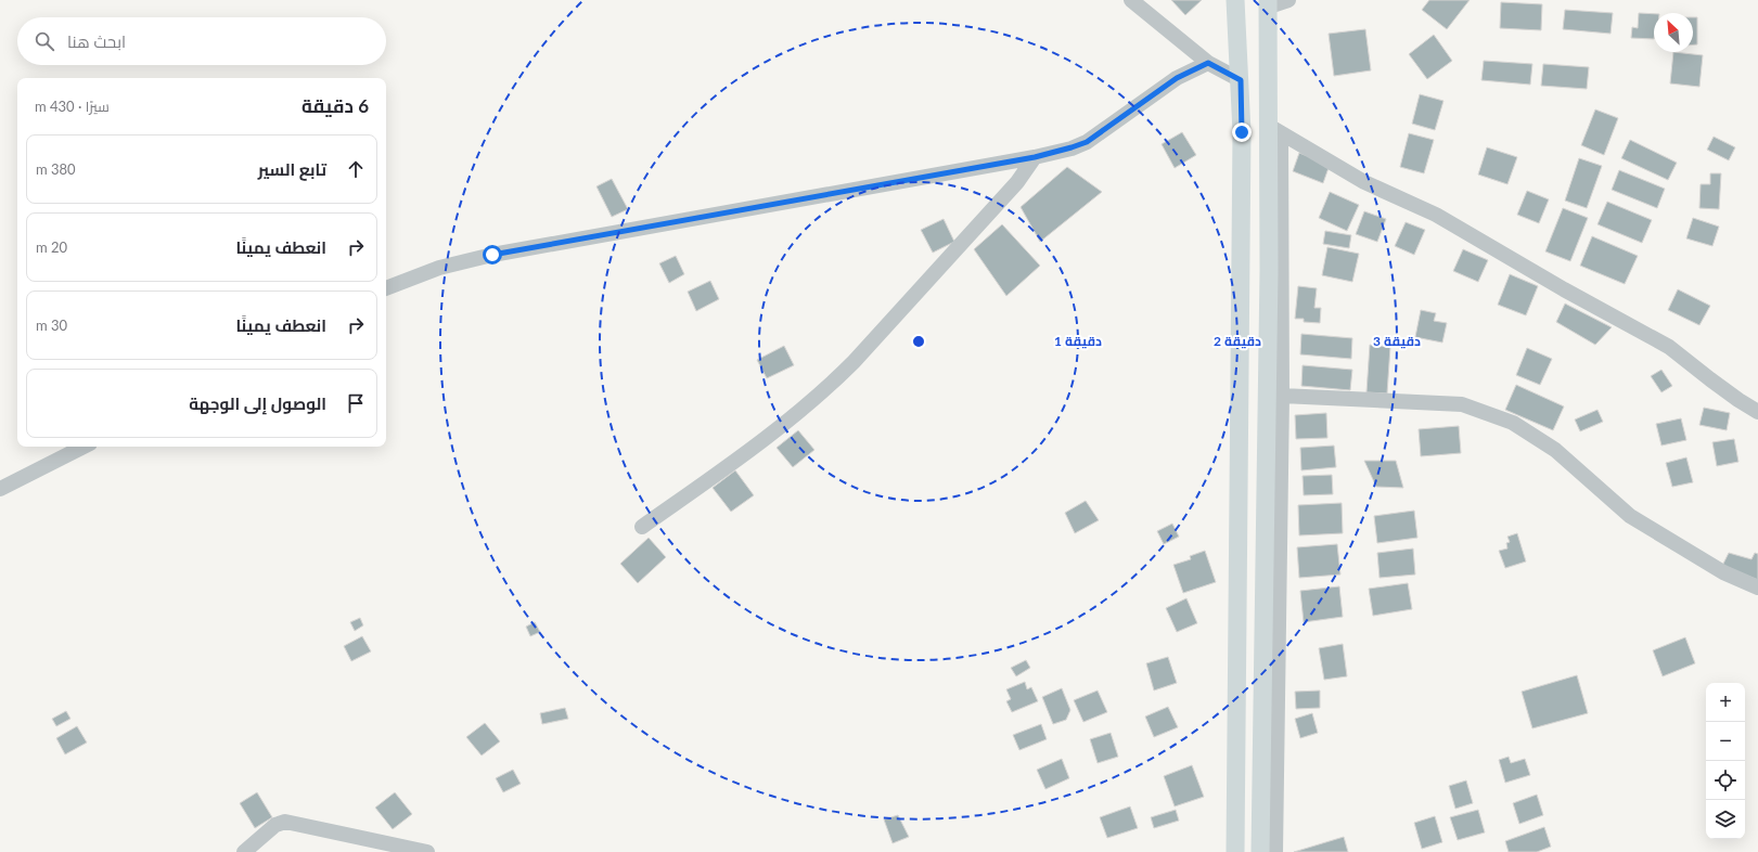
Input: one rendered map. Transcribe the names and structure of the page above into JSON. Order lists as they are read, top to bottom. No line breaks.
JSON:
{"north":"top left","page":{"search":"ابحث هنا","heading":["6 دقيقة","سيرًا · 430 m"],"list":[["تابع السير","380 m"],["انعطف يمينًا","20 m"],["انعطف يمينًا","30 m"],"الوصول إلى الوجهة"],"map_buttons":["+","−"]},"rings":["1 دقيقة","2 دقيقة","3 دقيقة"]}
